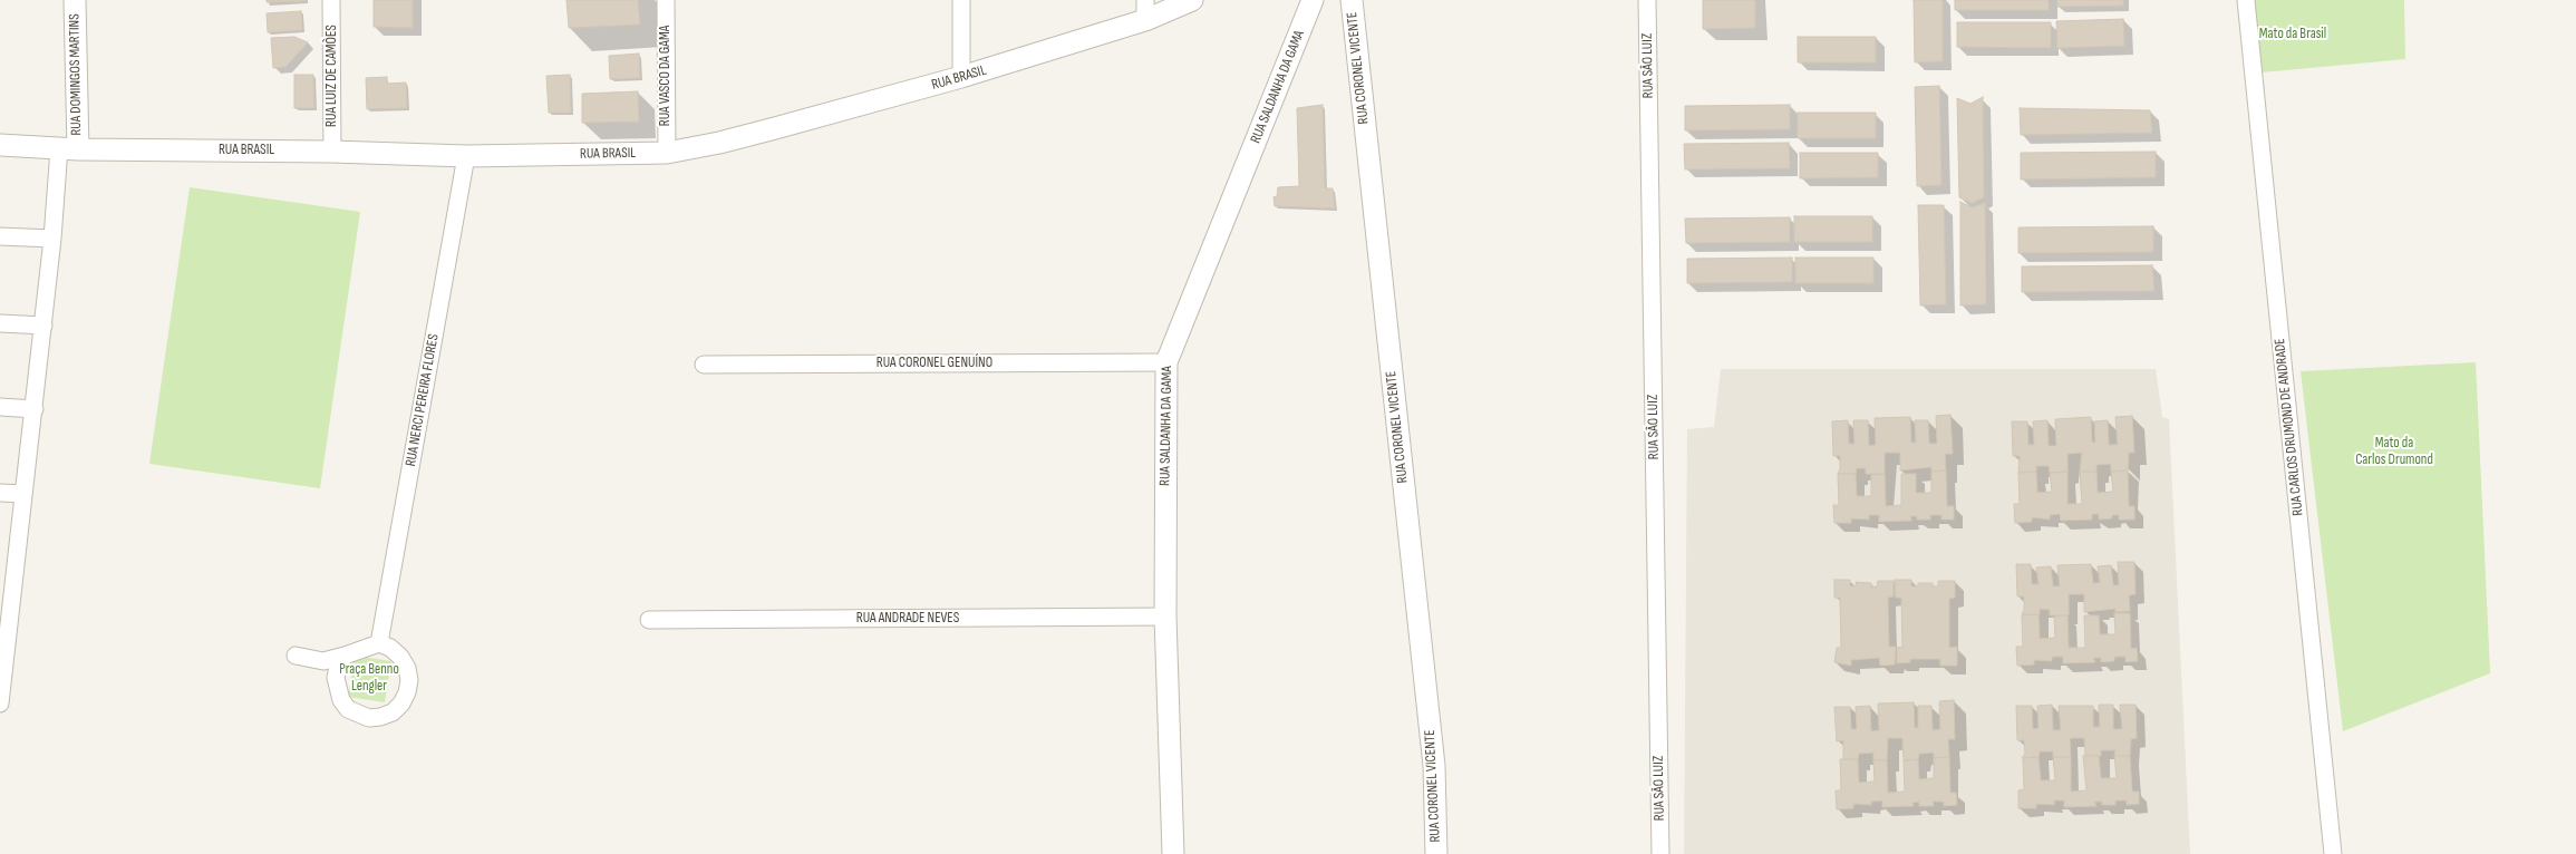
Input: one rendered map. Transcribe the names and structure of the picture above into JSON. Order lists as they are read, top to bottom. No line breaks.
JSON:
{"streets":{"street":["RUA SÃO LUIZ","RUA CORONEL VICENTE","RUA DOMINGOS MARTINS","RUA LUIZ DE CAMÕES","RUA VASCO DA GAMA","RUA BRASIL","RUA SALDANHA DA GAMA","RUA CORONEL GENUÍNO","RUA NERCI PEREIRA FLORES","RUA CARLOS DRUMOND DE ANDRADE","RUA ANDRADE NEVES"]},"crossings":[["RUA DOMINGOS MARTINS","RUA BRASIL"],["RUA LUIZ DE CAMÕES","RUA BRASIL"],["RUA VASCO DA GAMA","RUA BRASIL"],["RUA BRASIL","RUA NERCI PEREIRA FLORES"],["RUA SALDANHA DA GAMA","RUA CORONEL GENUÍNO"],["RUA SALDANHA DA GAMA","RUA ANDRADE NEVES"]],"parks":["Mato da Brasil","Mato da Carlos Drumond","Praça Benno Lengler"]}
